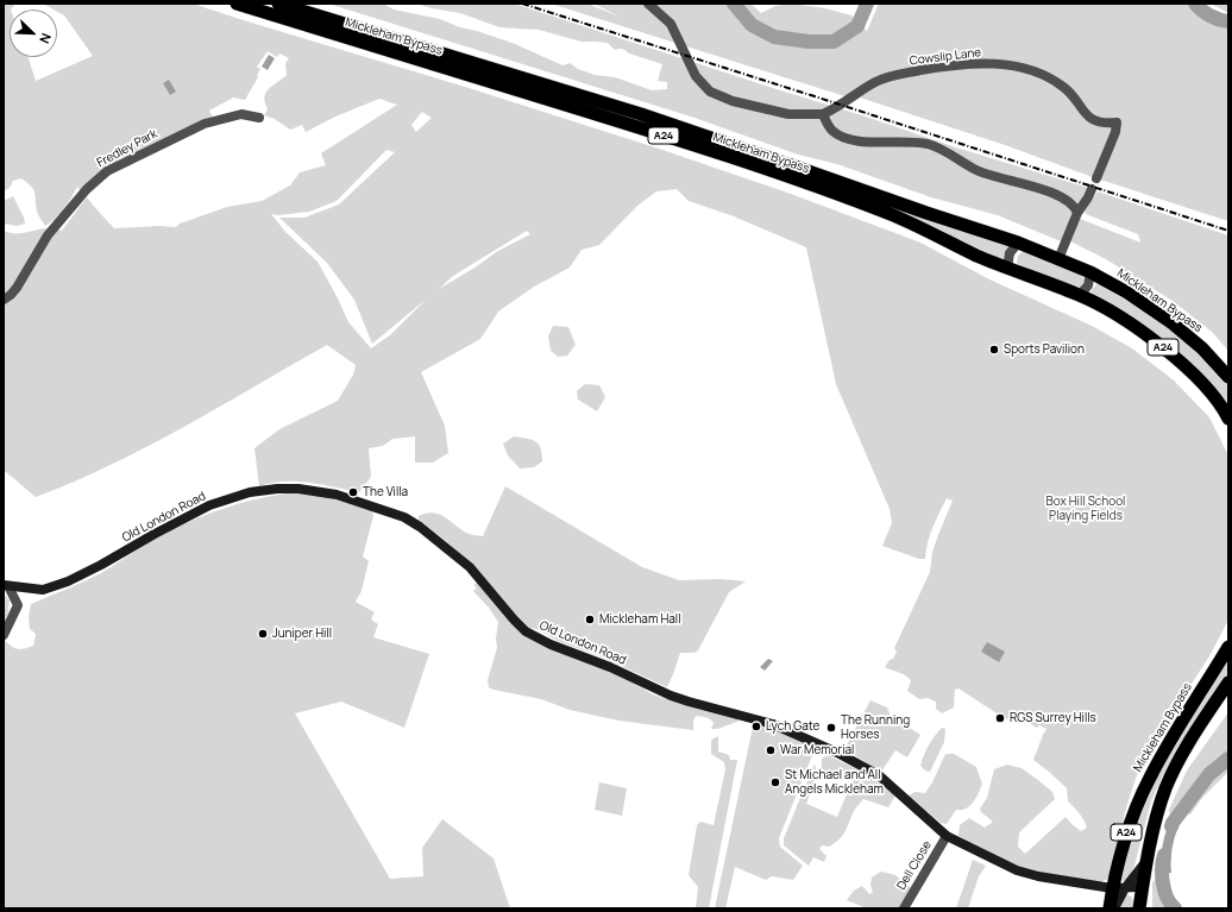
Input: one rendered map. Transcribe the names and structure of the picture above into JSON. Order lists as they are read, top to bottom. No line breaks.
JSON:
{"streets":{"highway":["Mickleham Bypass","A24"],"main road":["Old London Road"],"street":["Cowslip Lane","Fredley Park","Dell Close"]},"crossings":[["Mickleham Bypass","Old London Road"],["A24","Old London Road"],["Old London Road","Dell Close"]],"parks":["Box Hill School Playing Fields"],"places":["Sports Pavilion","The Villa","Mickleham Hall","Juniper Hill","RGS Surrey Hills","Lych Gate","The Running Horses","War Memorial","St Michael and All Angels Mickleham"],"north":"bottom right"}
